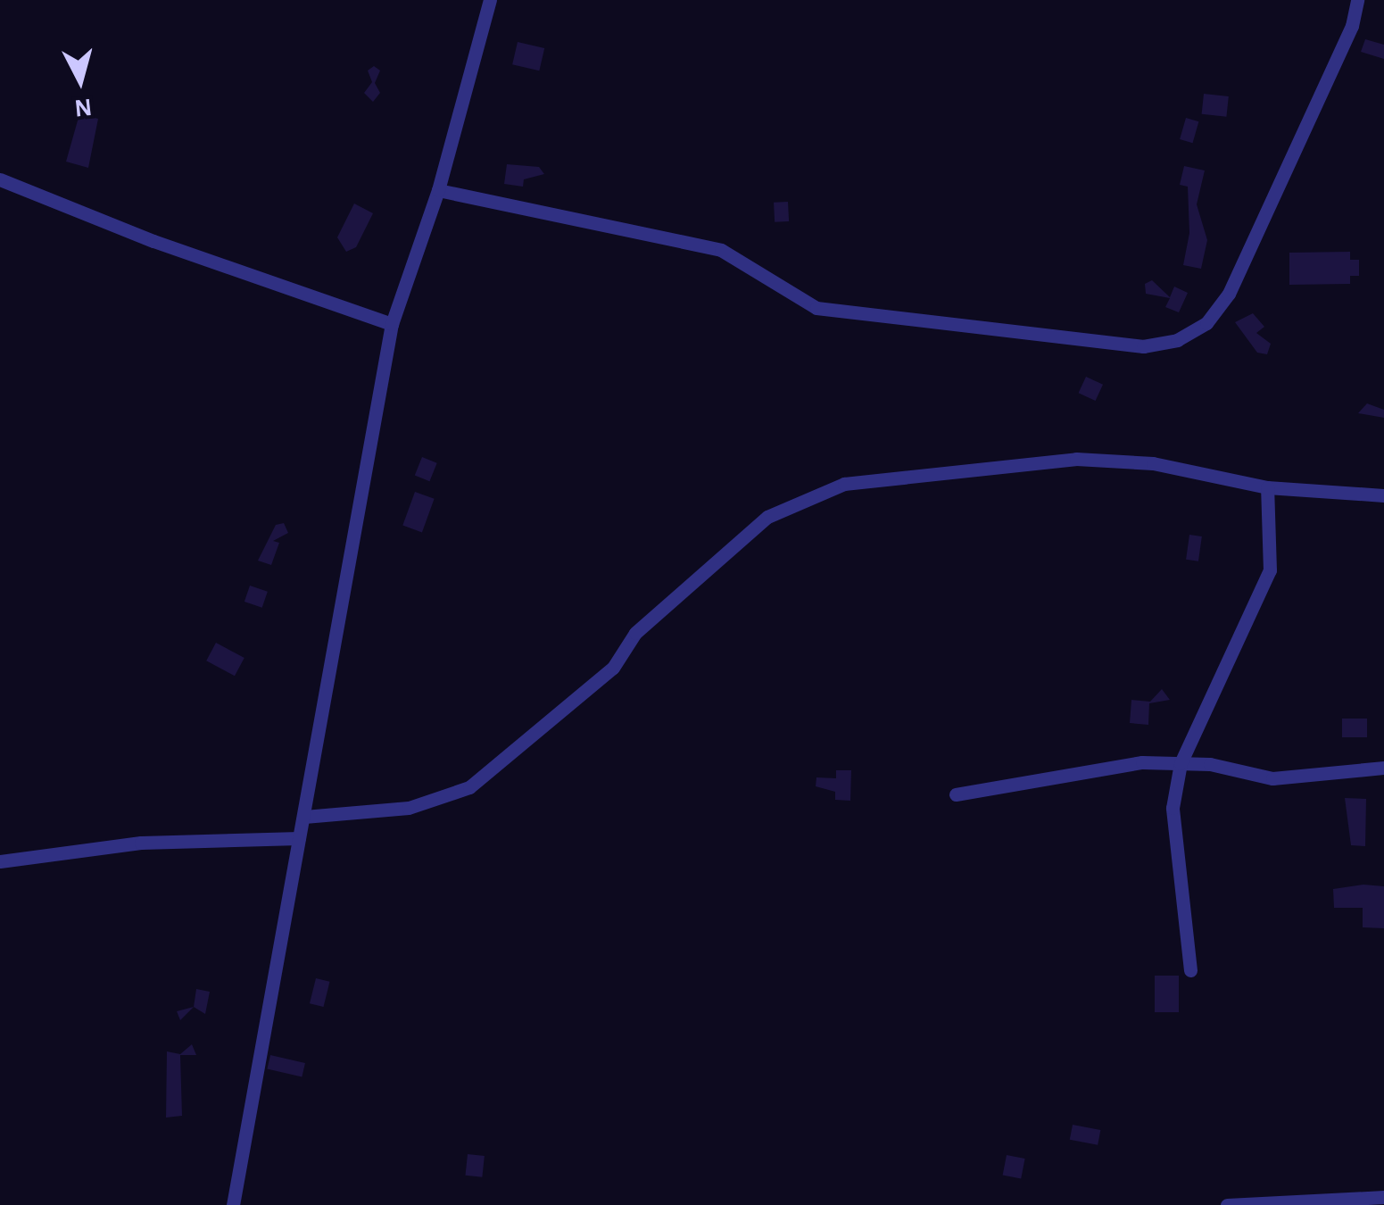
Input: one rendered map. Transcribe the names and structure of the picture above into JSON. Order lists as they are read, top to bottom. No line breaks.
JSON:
{"north":"bottom"}
